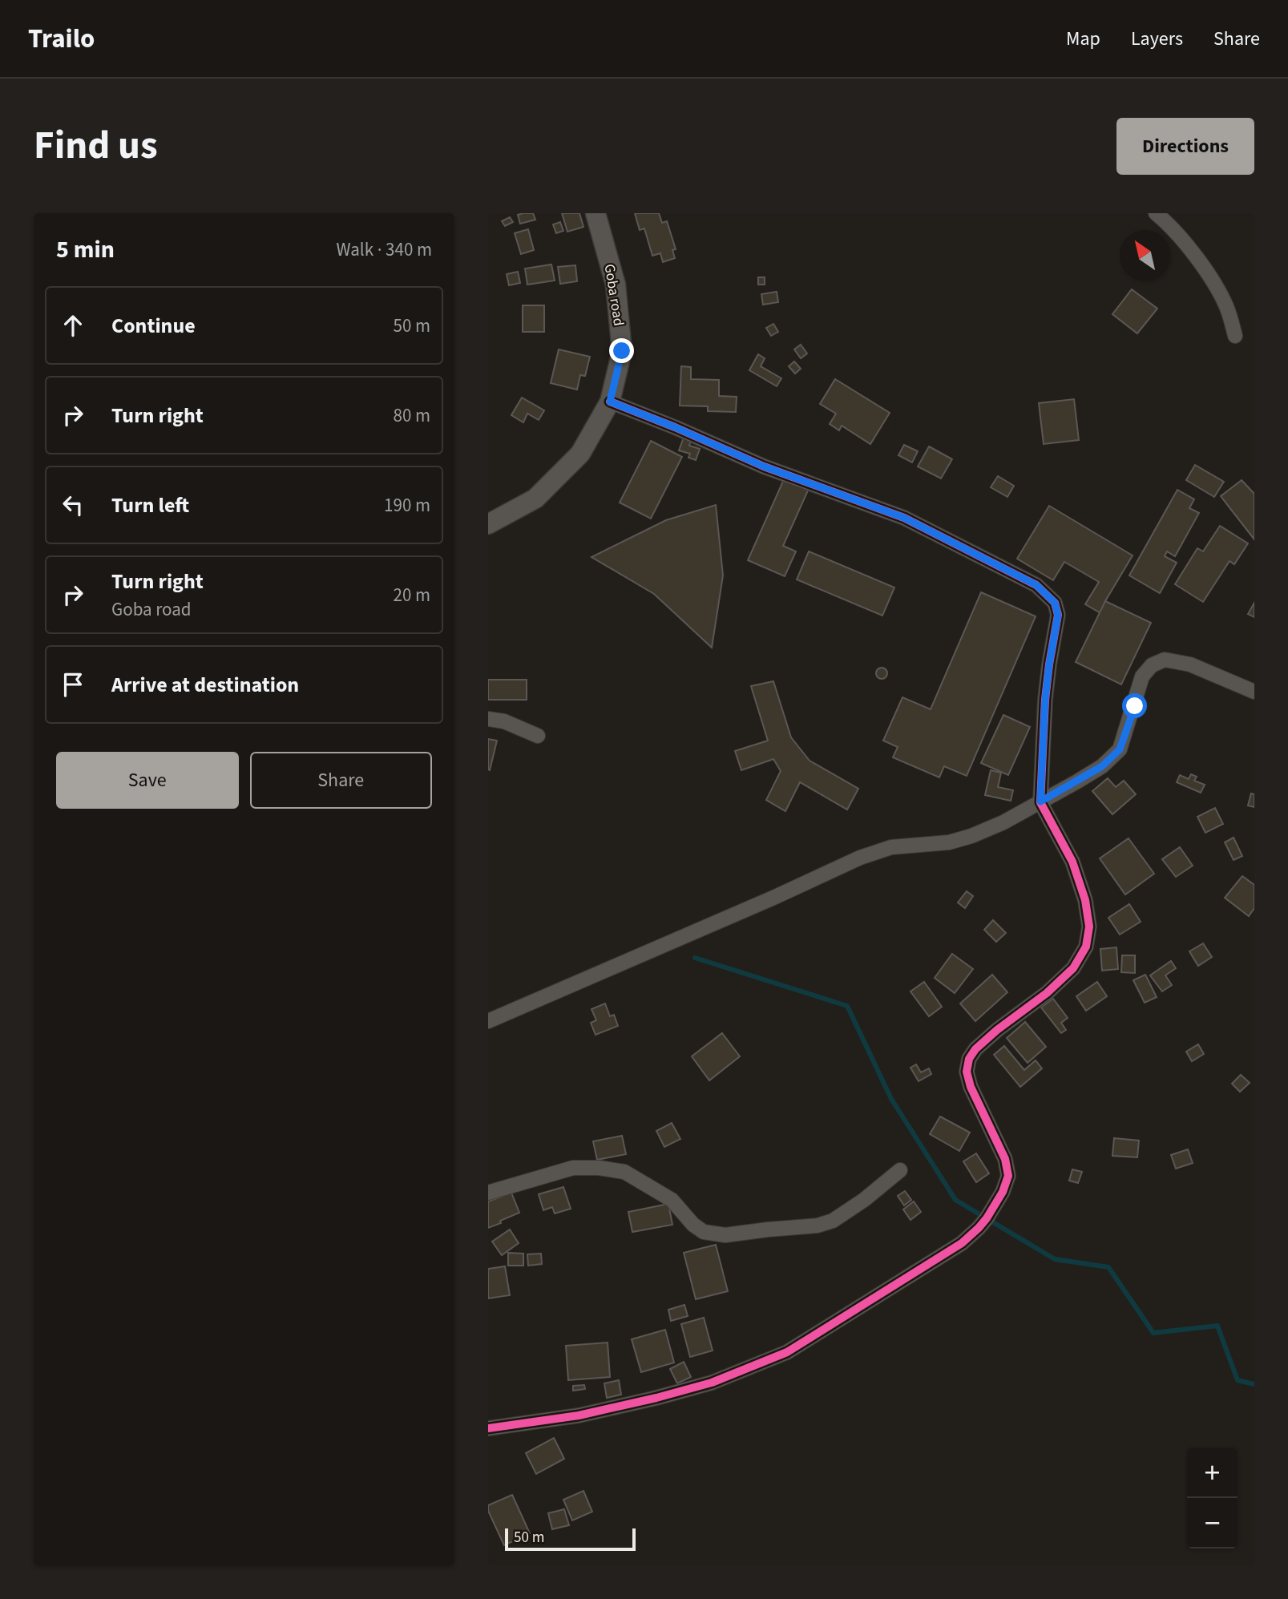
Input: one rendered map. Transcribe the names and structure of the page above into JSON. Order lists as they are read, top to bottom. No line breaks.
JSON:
{"streets":{"street":["Goba road"]},"scale_bar":"50 m","north":"top left","page":{"header":"Trailo","nav":["Map","Layers","Share"],"title":"Find us","buttons":["Directions",["Save","Share"]],"heading":["5 min","Walk · 340 m"],"list":[["Continue","50 m"],["Turn right","80 m"],["Turn left","190 m"],["Turn right","Goba road","20 m"],"Arrive at destination"],"map_buttons":["+","−"],"scale":"50 m"}}
